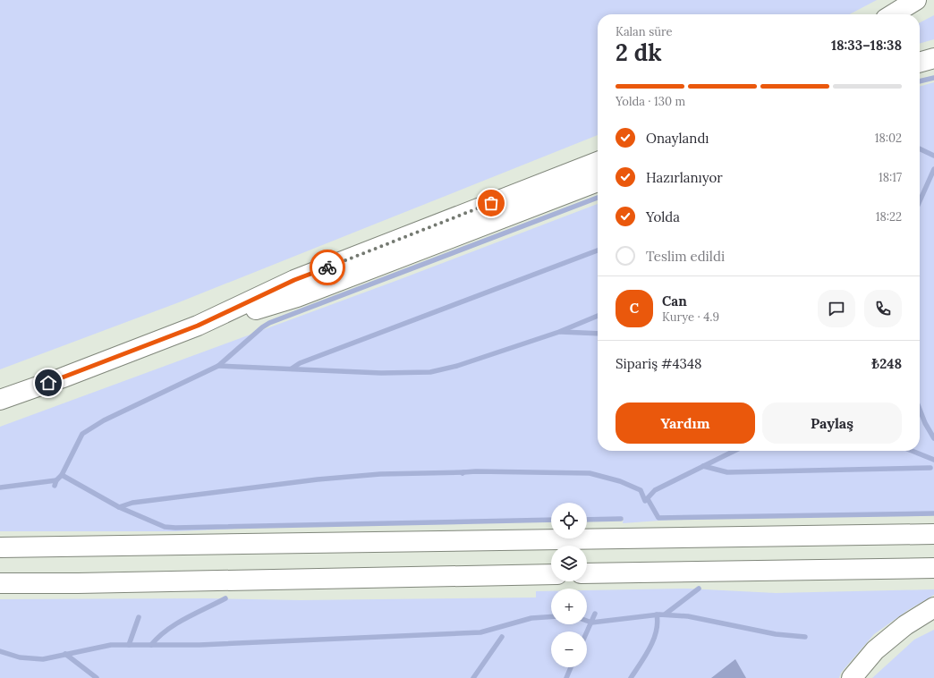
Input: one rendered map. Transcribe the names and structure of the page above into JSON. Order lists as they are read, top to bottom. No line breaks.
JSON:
{"page":{"heading":["2 dk","Kalan süre","18:33–18:38"],"panel":["Can","Kurye · 4.9","Sipariş #4348","₺248"],"bar":"Yolda · 130 m","list":[["Onaylandı","18:02"],["Hazırlanıyor","18:17"],["Yolda","18:22"],"Teslim edildi"],"round":"C","buttons":["Yardım","Paylaş"],"map_buttons":["+","−"]}}
